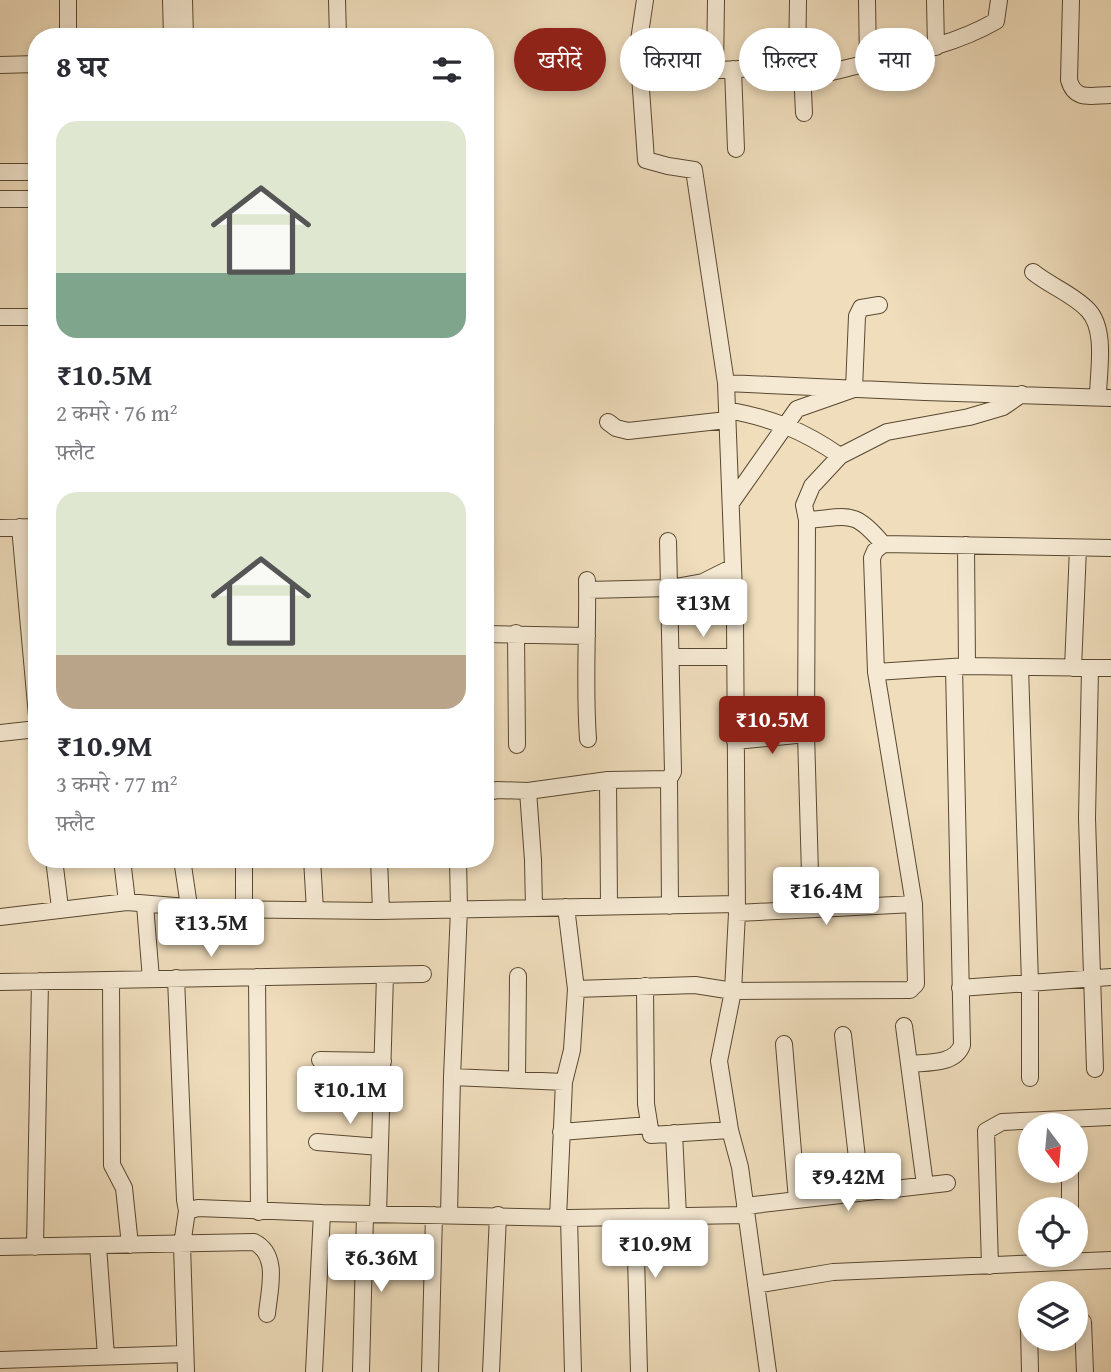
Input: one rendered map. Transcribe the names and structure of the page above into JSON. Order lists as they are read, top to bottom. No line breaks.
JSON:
{"north":"bottom","page":{"chip":["खरीदें","किराया","फ़िल्टर","नया"],"heading":"8 घर","list":[{"name":"₹10.5M","note":"2 कमरे · 76 m² · फ़्लैट"},{"name":"₹10.9M","note":"3 कमरे · 77 m² · फ़्लैट"}],"price":["₹13M","₹10.5M","₹16.4M","₹13.5M","₹10.1M","₹9.42M","₹10.9M","₹6.36M"]}}
